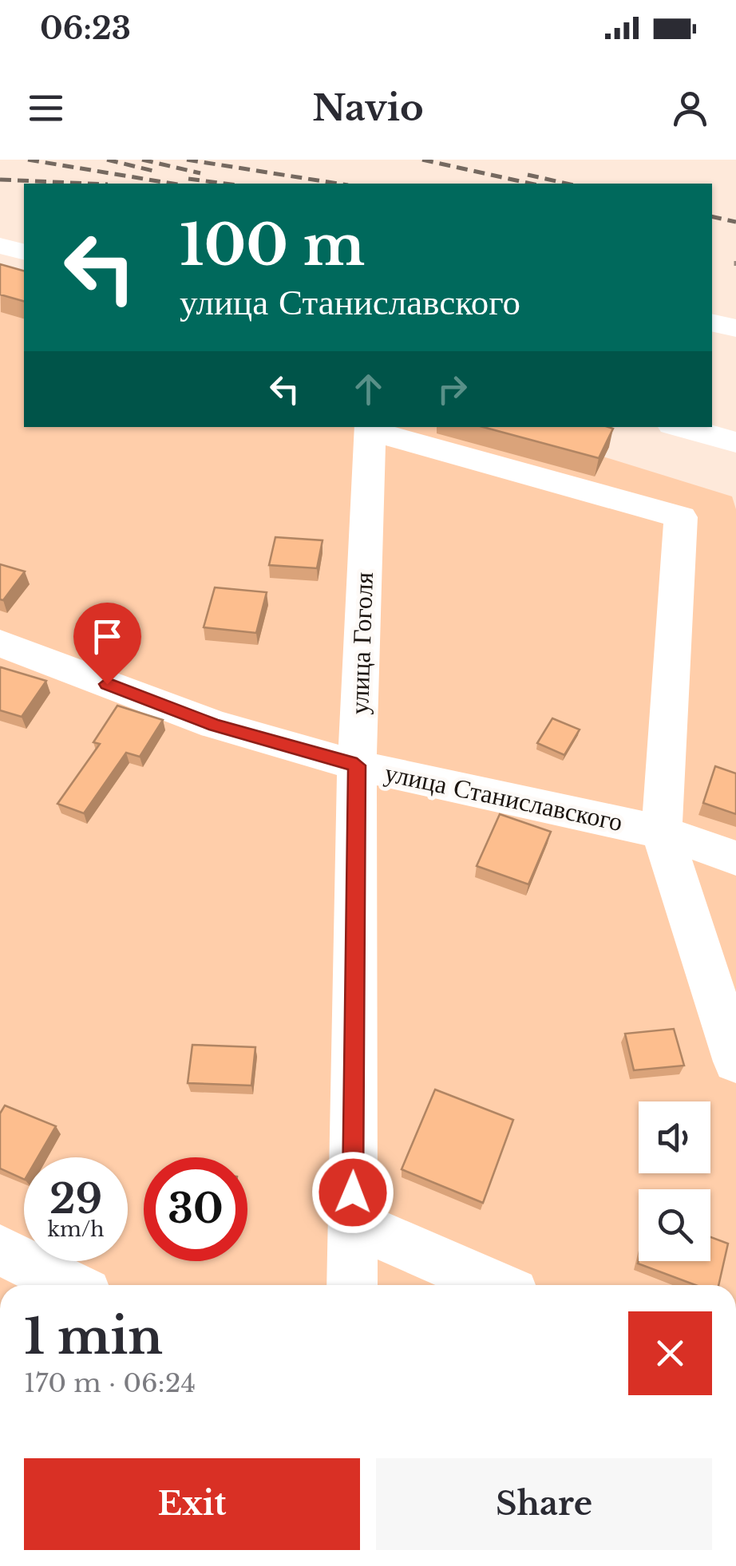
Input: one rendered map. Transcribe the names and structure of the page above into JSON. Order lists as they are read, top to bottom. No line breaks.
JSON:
{"streets":{"street":["улица Гоголя","улица Станиславского"]},"crossings":[["улица Гоголя","улица Станиславского"]],"page":{"status":"06:23","header":"Navio","turn":["100 m","улица Станиславского"],"speed":"29 km/h","limit":"30","heading":["1 min","170 m · 06:24"],"buttons":["Exit","Share"]}}
